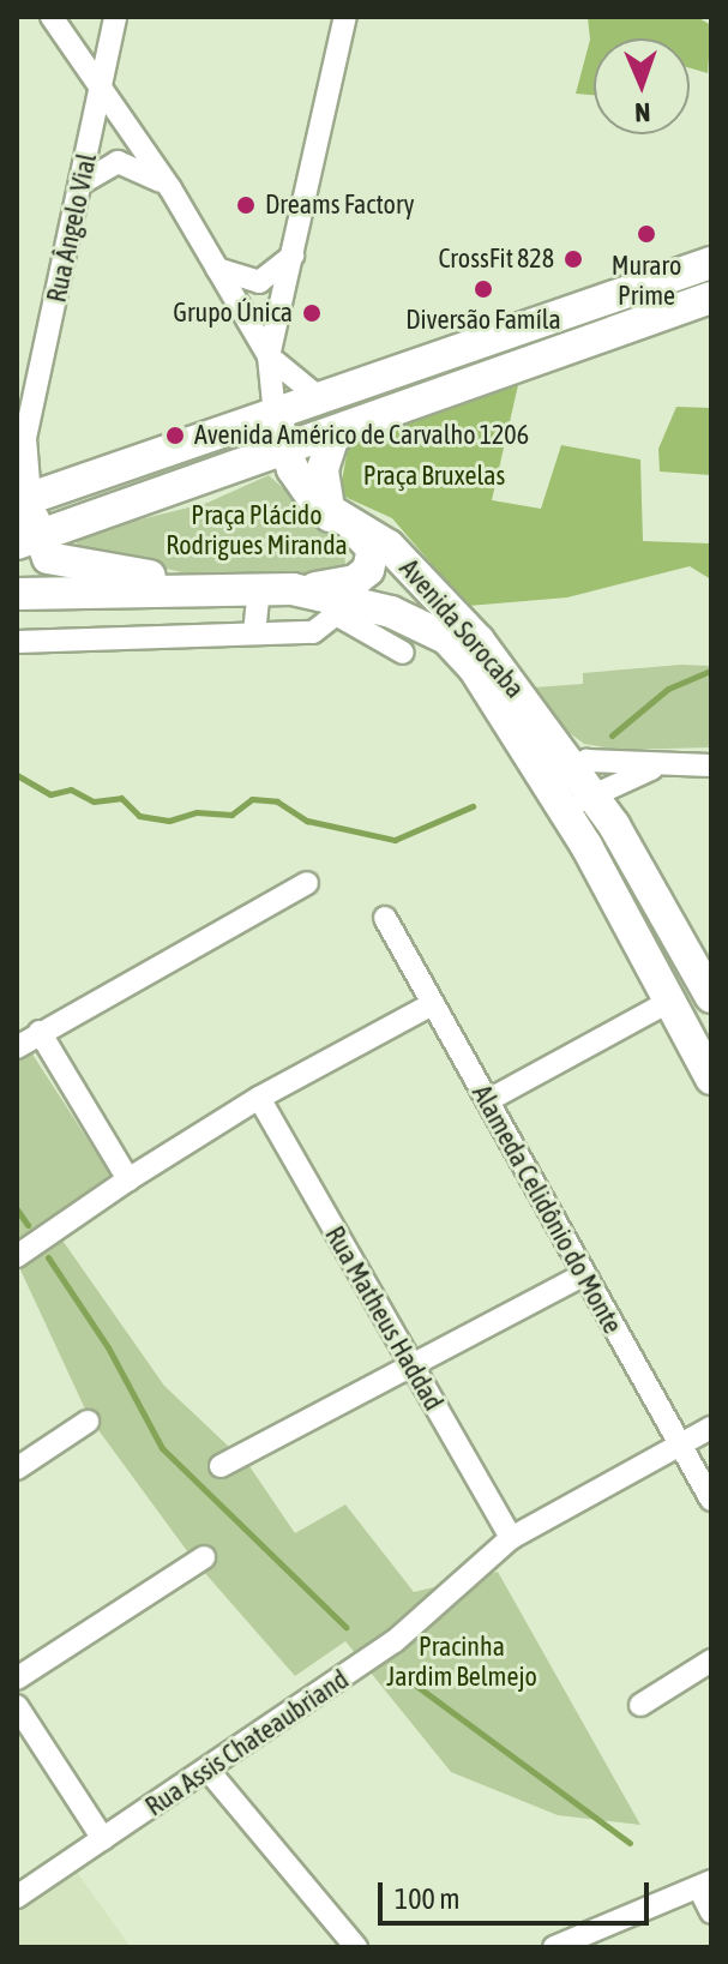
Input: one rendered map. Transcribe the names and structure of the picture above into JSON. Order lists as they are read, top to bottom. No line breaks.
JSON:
{"streets":{"street":["Rua Ângelo Vial","Avenida Sorocaba","Alameda Celidônio do Monte","Rua Matheus Haddad","Rua Assis Chateaubriand"]},"crossings":[["Alameda Celidônio do Monte","Rua Assis Chateaubriand"],["Rua Matheus Haddad","Rua Assis Chateaubriand"]],"parks":["Praça Bruxelas","Praça Plácido Rodrigues Miranda","Pracinha Jardim Belmejo"],"places":["Dreams Factory","Muraro Prime","CrossFit 828","Diversão Famíla","Grupo Única","Avenida Américo de Carvalho 1206"],"scale_bar":"100 m","north":"bottom"}
